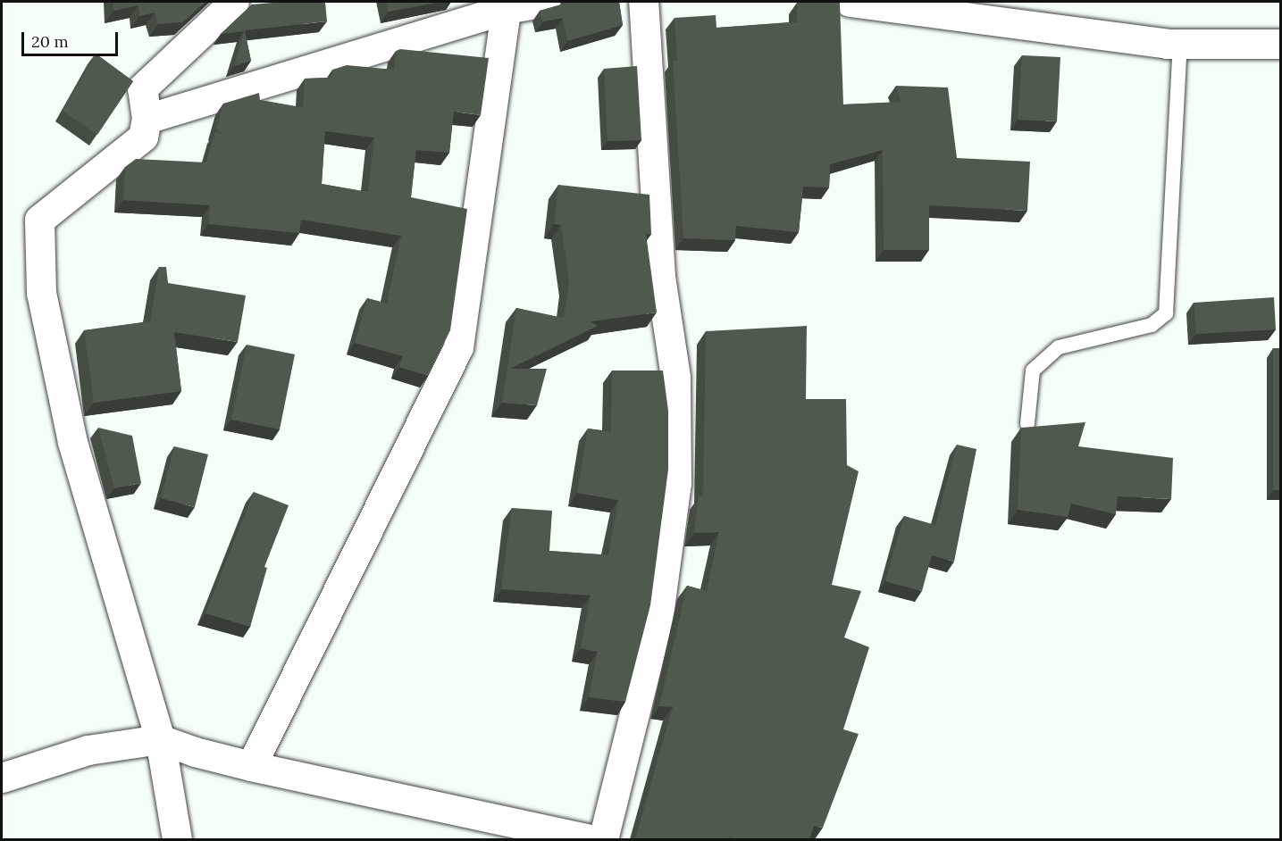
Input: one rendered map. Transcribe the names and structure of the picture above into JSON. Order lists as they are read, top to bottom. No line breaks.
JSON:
{"scale_bar":"20 m"}
